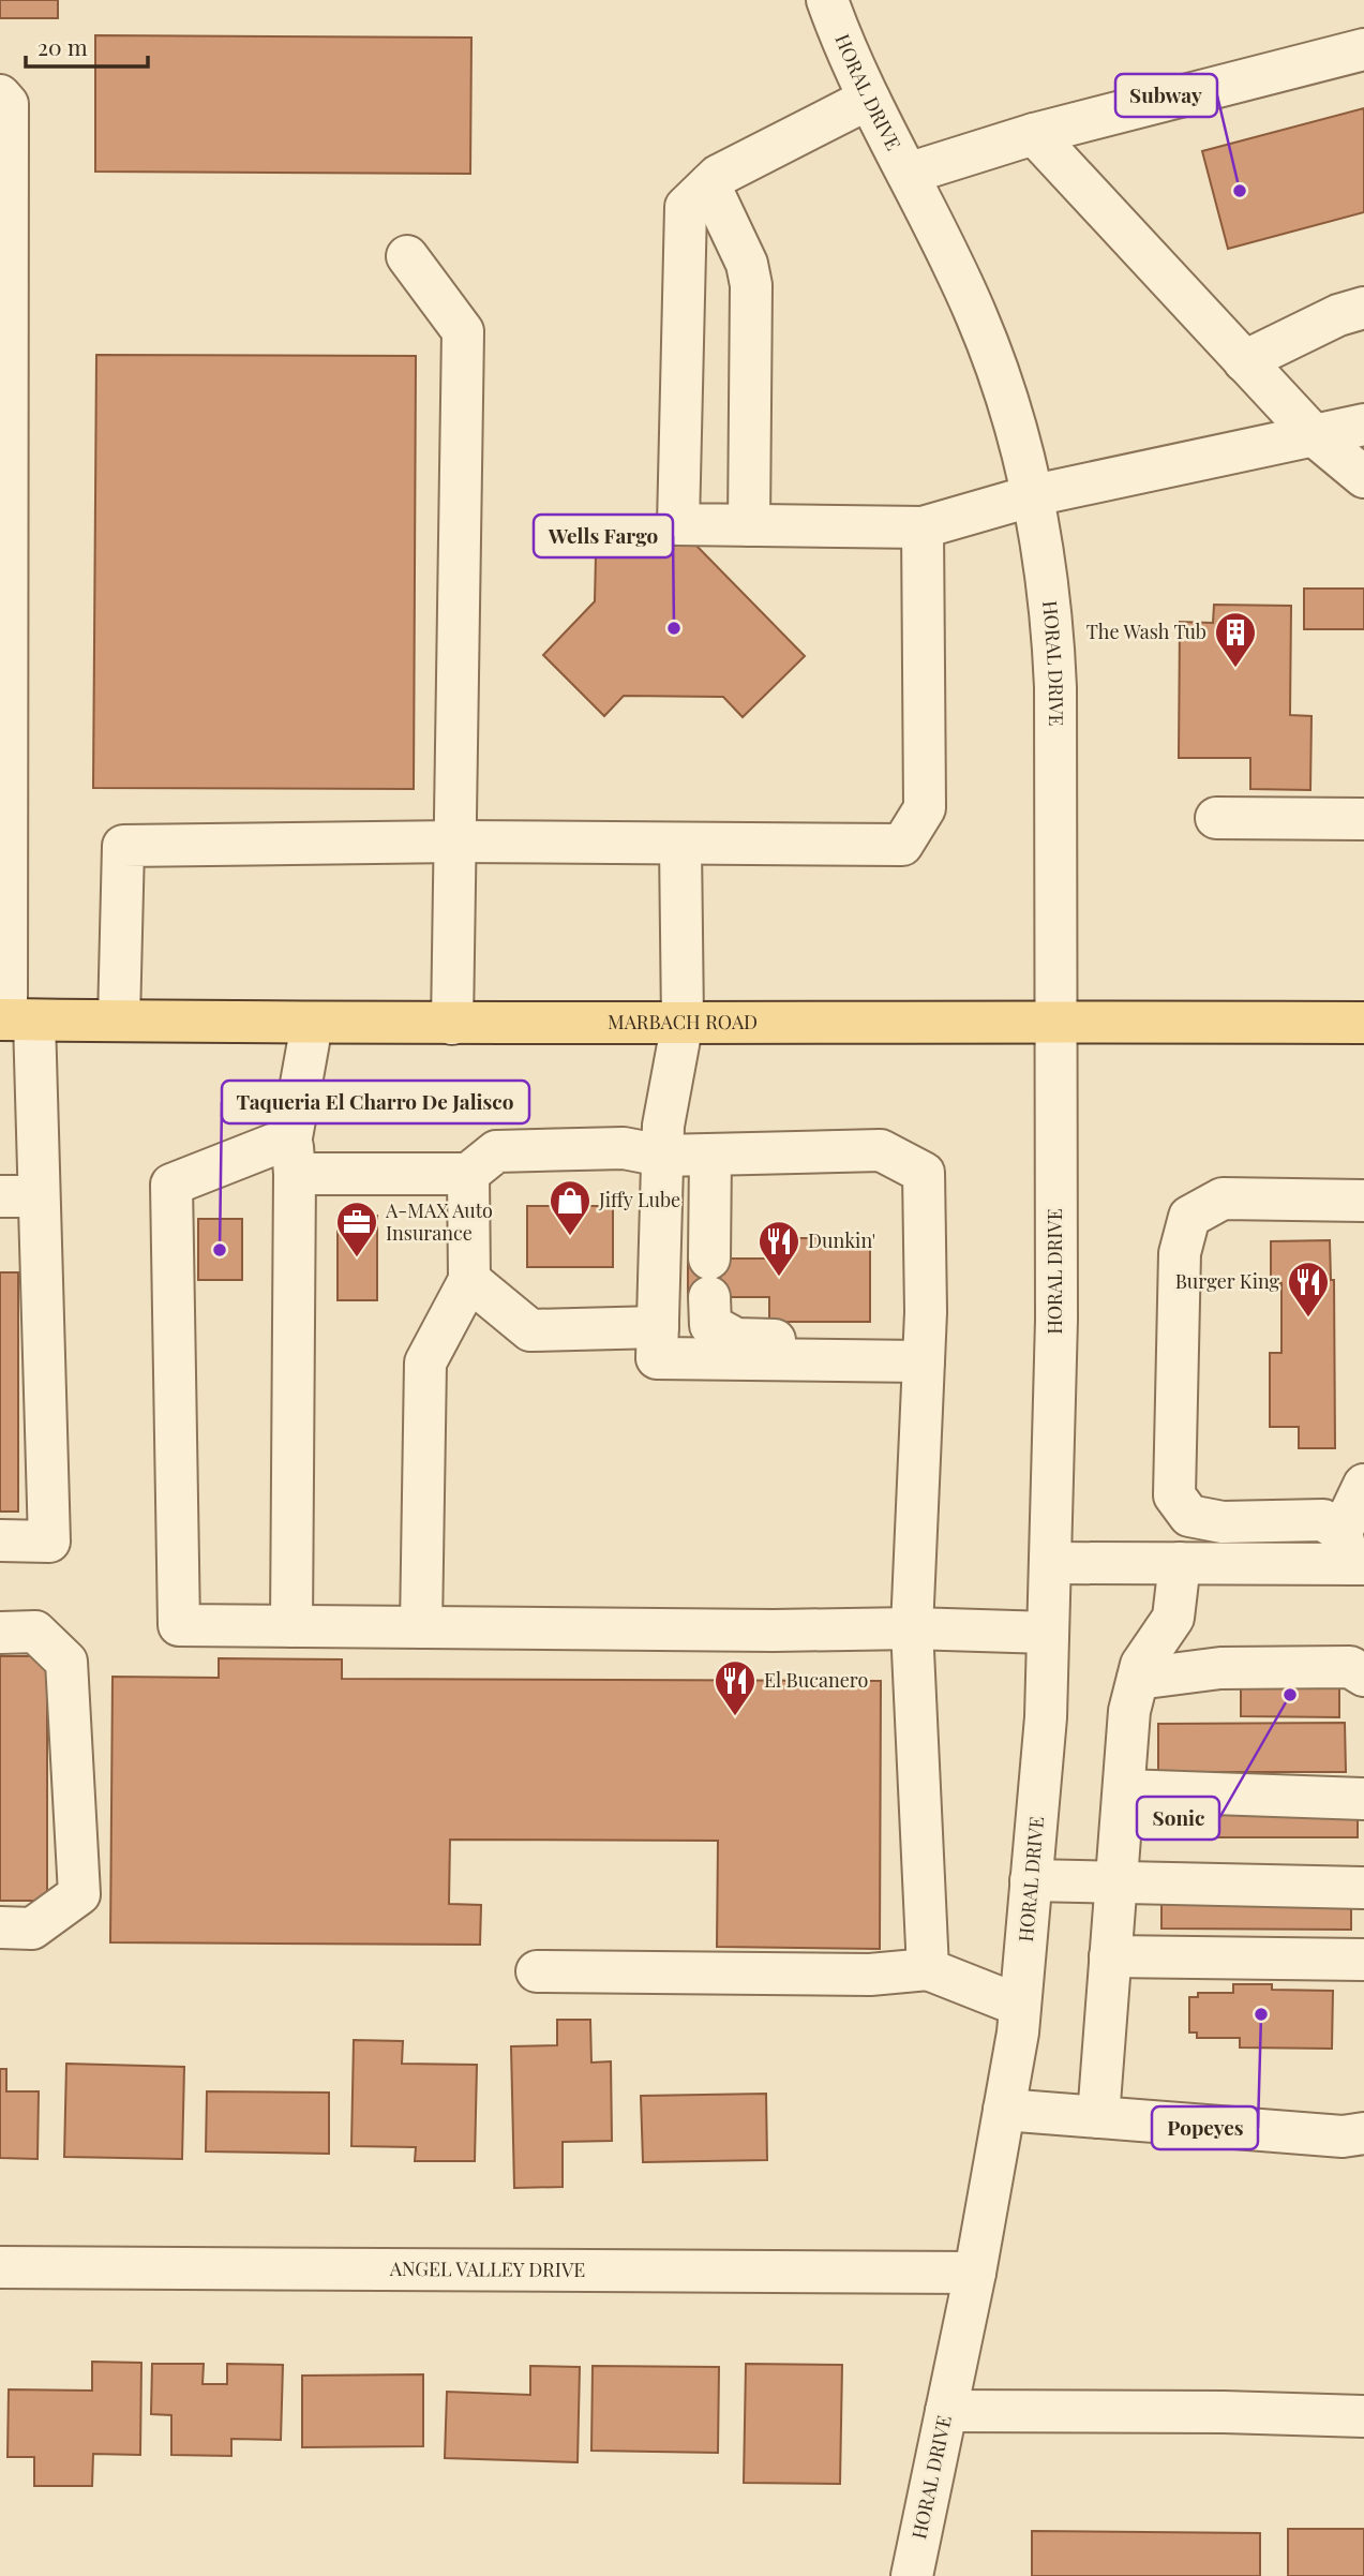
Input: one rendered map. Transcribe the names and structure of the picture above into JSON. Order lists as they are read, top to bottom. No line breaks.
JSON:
{"streets":{"main road":["MARBACH ROAD"],"street":["HORAL DRIVE","ANGEL VALLEY DRIVE"]},"crossings":[["HORAL DRIVE","MARBACH ROAD"],["HORAL DRIVE","ANGEL VALLEY DRIVE"]],"places":{"other":["Subway","Wells Fargo","Taqueria El Charro De Jalisco","Sonic","Popeyes"],"building":["The Wash Tub"],"shop":["Jiffy Lube"],"office":["A-MAX Auto Insurance"],"restaurant":["Dunkin'","Burger King","El Bucanero"]},"scale_bar":"20 m"}
